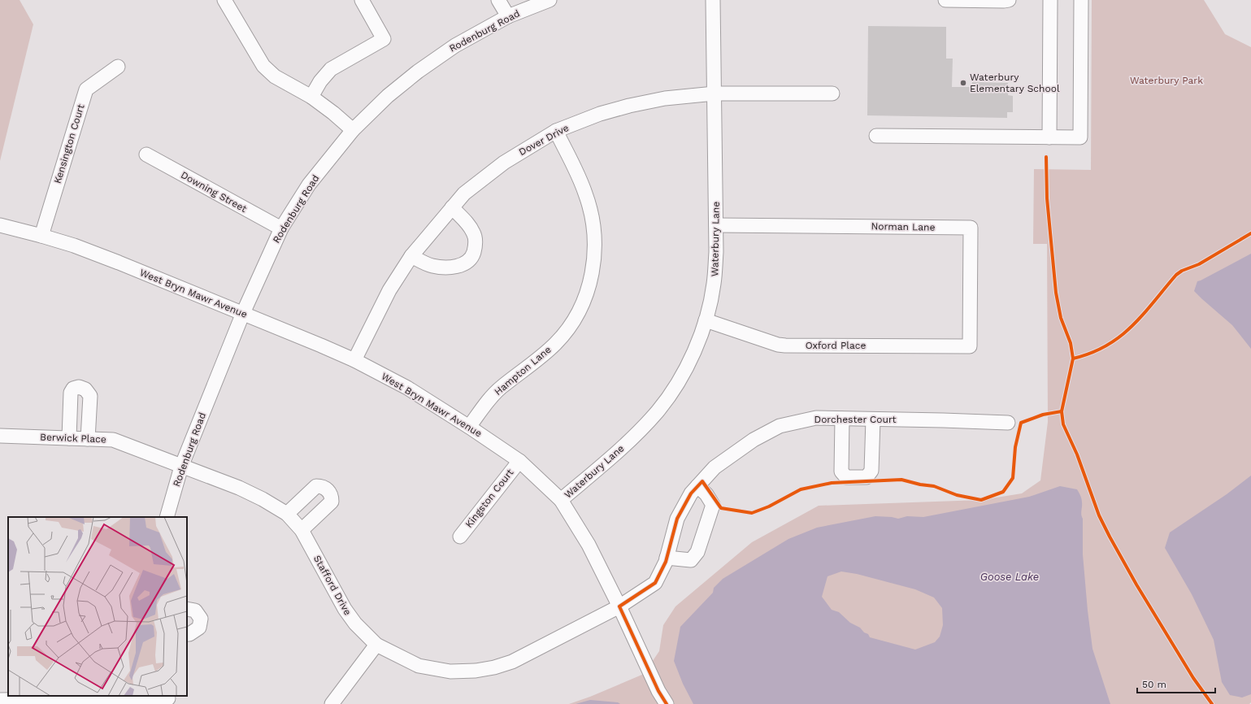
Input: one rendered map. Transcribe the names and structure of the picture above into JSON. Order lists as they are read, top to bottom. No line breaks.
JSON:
{"streets":{"street":["Rodenburg Road","Dover Drive","Kensington Court","Downing Street","Norman Lane","Waterbury Lane","West Bryn Mawr Avenue","Oxford Place","Hampton Lane","Dorchester Court","Berwick Place","Kingston Court","Stafford Drive"]},"crossings":[["Rodenburg Road","Downing Street"],["Rodenburg Road","West Bryn Mawr Avenue"],["Rodenburg Road","Berwick Place"],["Rodenburg Road","Stafford Drive"],["Dover Drive","Waterbury Lane"],["Dover Drive","West Bryn Mawr Avenue"],["Dover Drive","Hampton Lane"],["Kensington Court","West Bryn Mawr Avenue"],["Norman Lane","Waterbury Lane"],["Norman Lane","Oxford Place"],["Waterbury Lane","West Bryn Mawr Avenue"],["Waterbury Lane","Oxford Place"],["West Bryn Mawr Avenue","Hampton Lane"],["West Bryn Mawr Avenue","Dorchester Court"],["West Bryn Mawr Avenue","Kingston Court"],["West Bryn Mawr Avenue","Stafford Drive"],["Dorchester Court","Stafford Drive"],["Berwick Place","Stafford Drive"]],"water":["Goose Lake"],"parks":["Waterbury Park"],"places":["Waterbury Elementary School"],"scale_bar":"50 m"}
